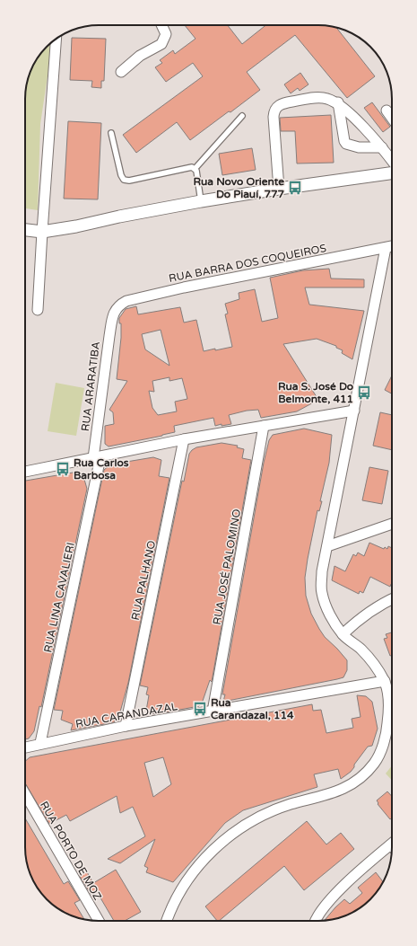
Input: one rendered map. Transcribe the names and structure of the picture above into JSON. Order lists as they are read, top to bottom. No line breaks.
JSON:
{"streets":{"street":["RUA BARRA DOS COQUEIROS","RUA ARARATIBA","RUA JOSÉ PALOMINO","RUA PALHANO","RUA LINA CAVALIERI","RUA CARANDAZAL","RUA PORTO DE MOZ"]},"crossings":[["RUA BARRA DOS COQUEIROS","RUA ARARATIBA"],["RUA ARARATIBA","RUA LINA CAVALIERI"],["RUA JOSÉ PALOMINO","RUA CARANDAZAL"],["RUA PALHANO","RUA CARANDAZAL"],["RUA LINA CAVALIERI","RUA CARANDAZAL"]],"places":{"bus stop":["Rua Novo Oriente Do Piauí, 777","Rua S. José Do Belmonte, 411","Rua Carlos Barbosa","Rua Carandazal, 114"]}}
